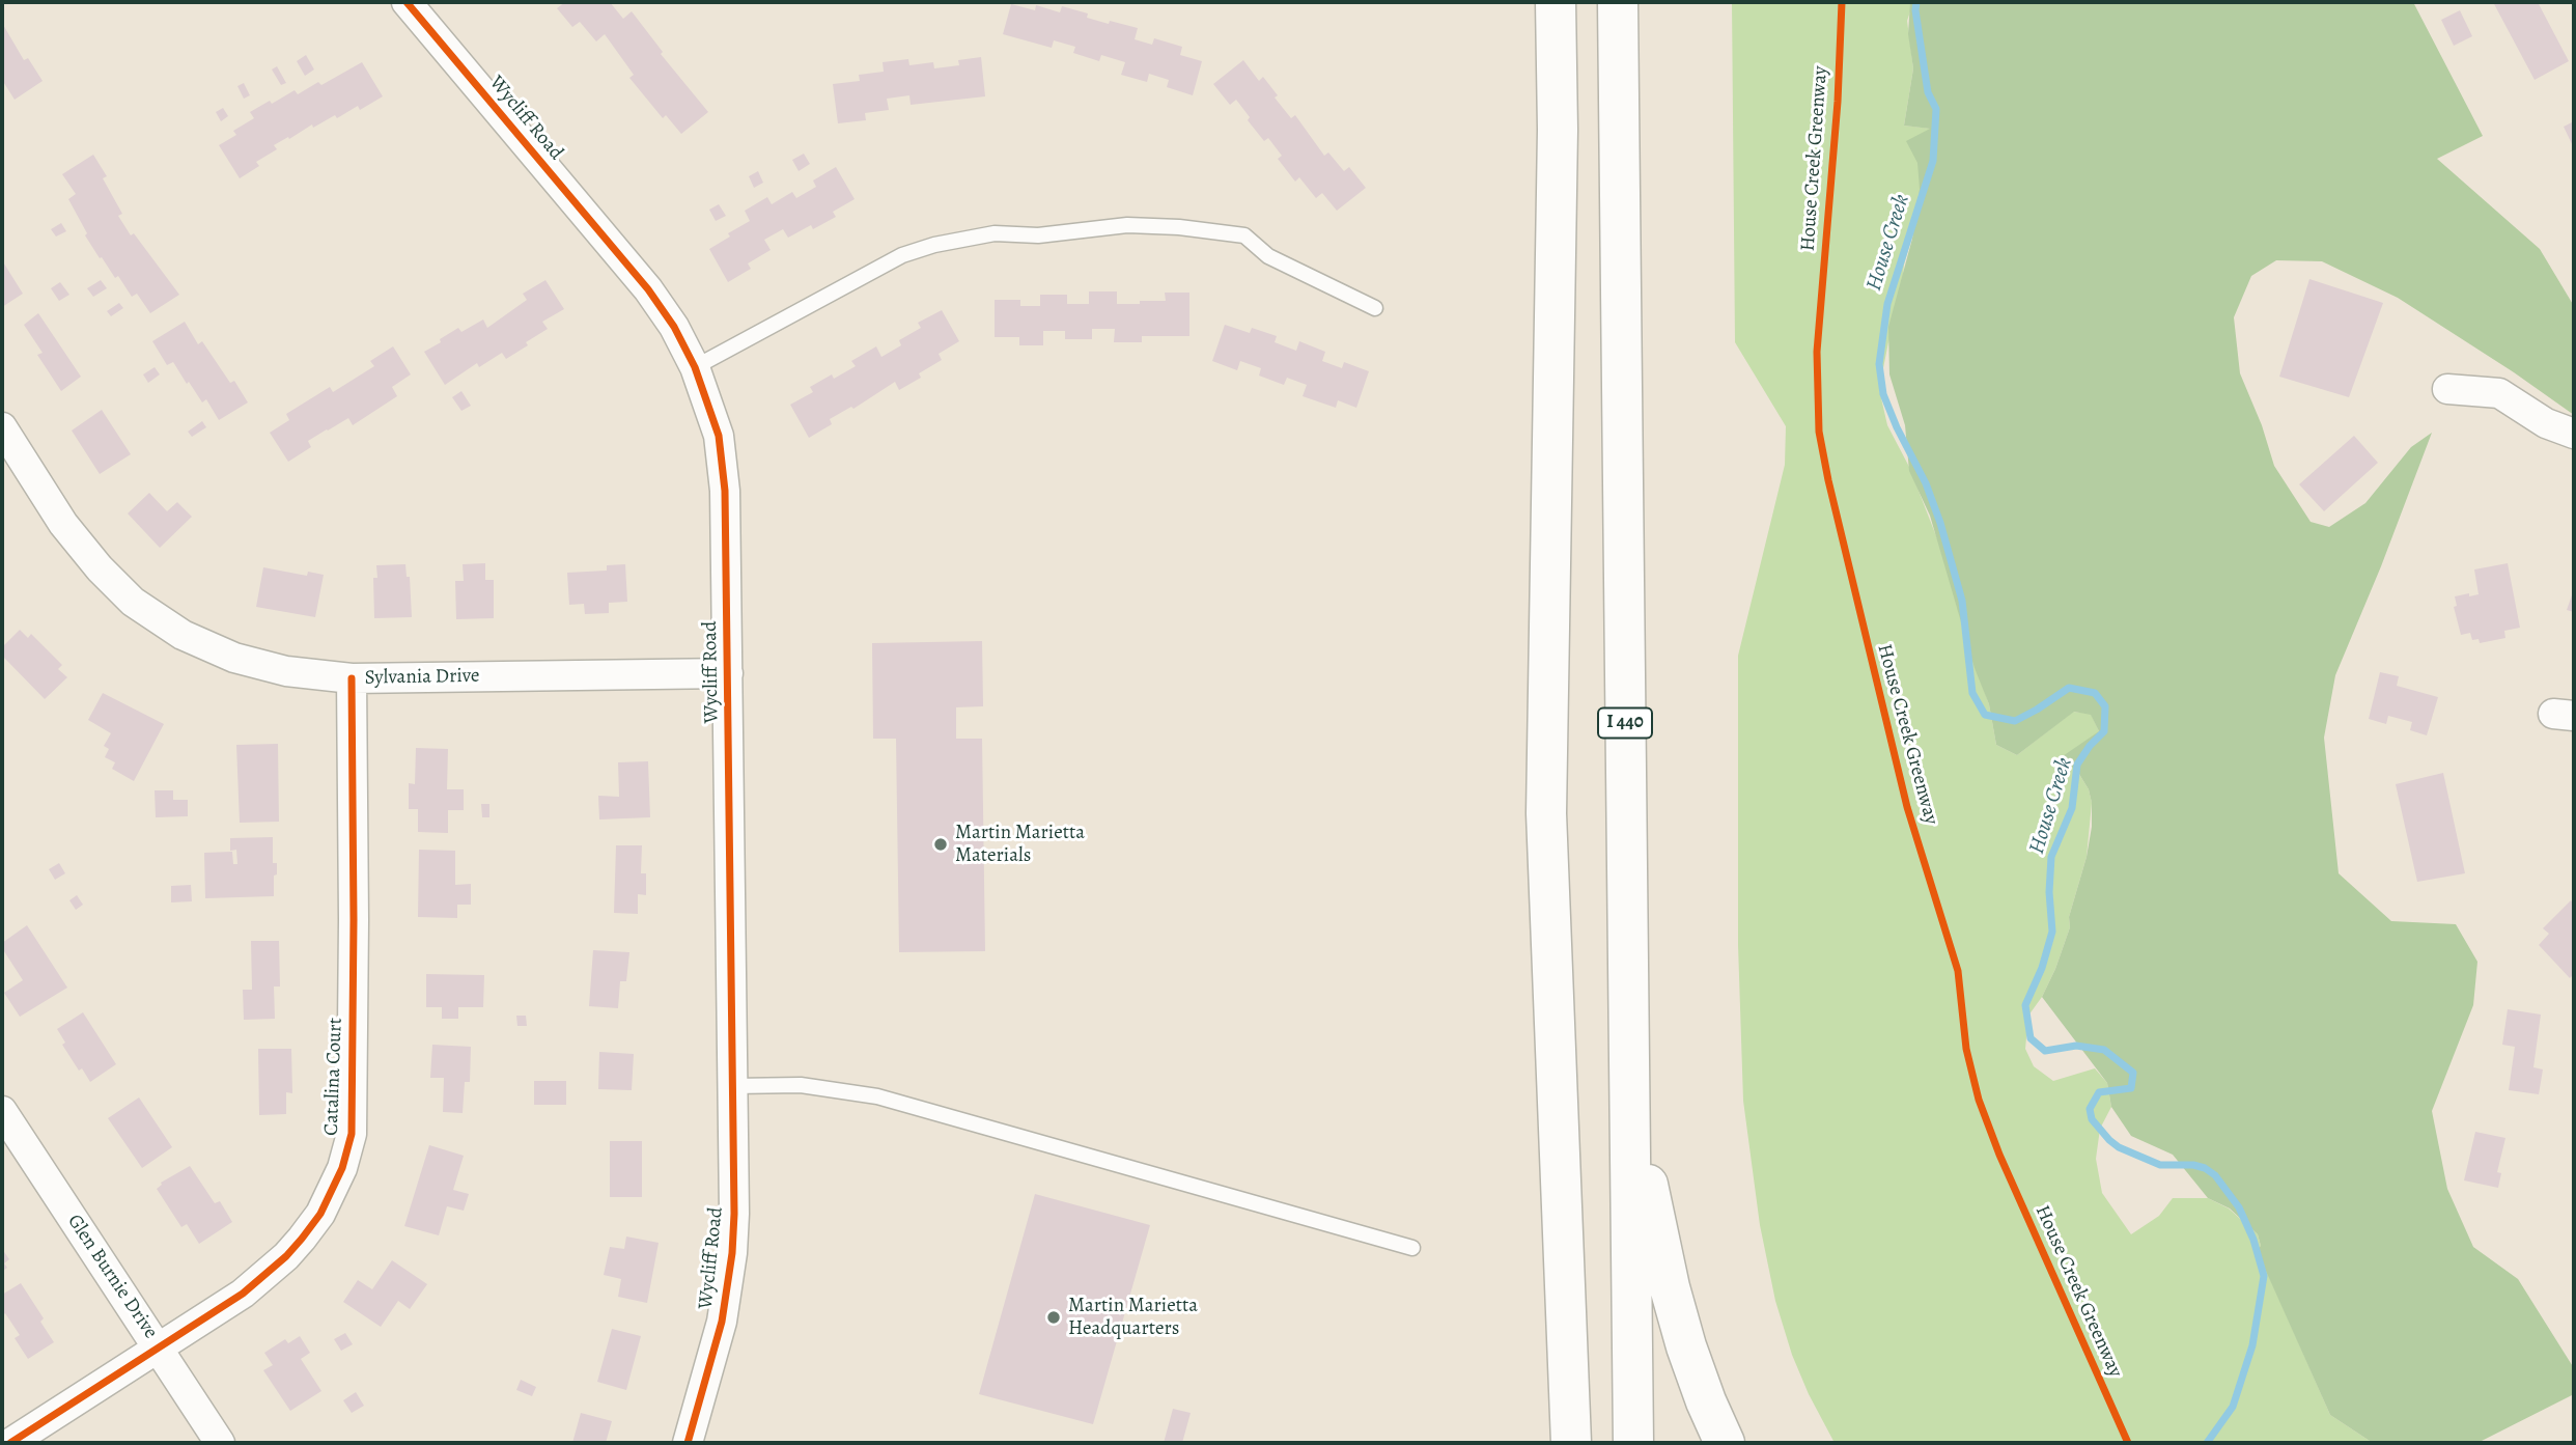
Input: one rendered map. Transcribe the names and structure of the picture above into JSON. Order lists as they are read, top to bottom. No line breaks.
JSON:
{"streets":{"highway":["I 440"],"street":["Wycliff Road","Sylvania Drive","Catalina Court","Glen Burnie Drive"],"cycle path":["House Creek Greenway"]},"crossings":[["Wycliff Road","Sylvania Drive"],["Sylvania Drive","Catalina Court"],["Catalina Court","Glen Burnie Drive"]],"water":["House Creek"],"places":["Martin Marietta Materials","Martin Marietta Headquarters"]}
